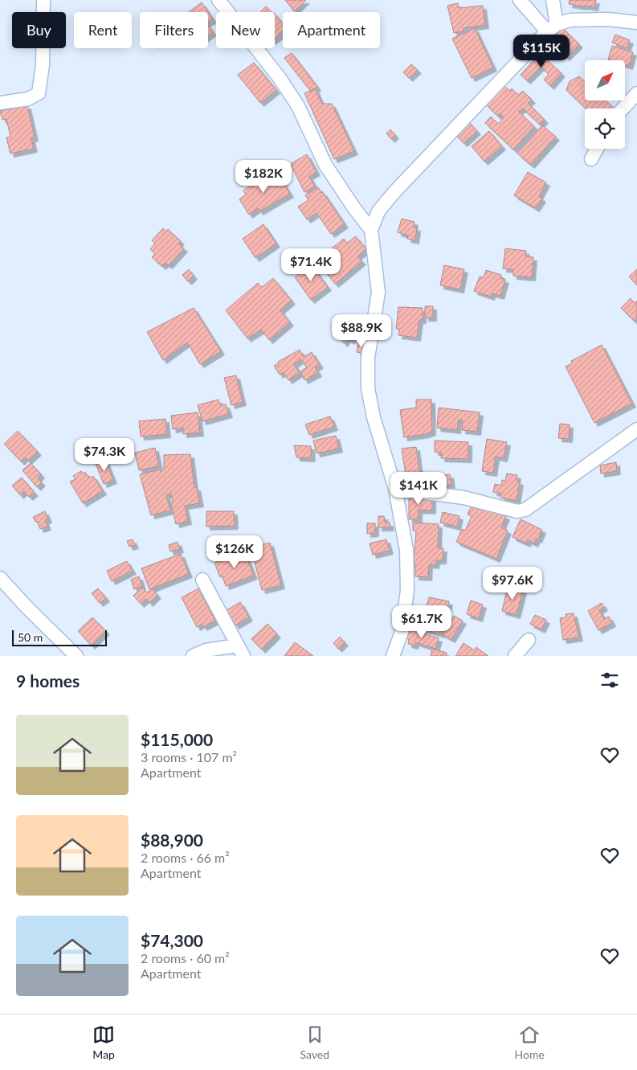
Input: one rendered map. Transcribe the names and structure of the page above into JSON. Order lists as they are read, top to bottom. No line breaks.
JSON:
{"scale_bar":"50 m","north":"top right","page":{"chip":["Buy","Rent","Filters","New","Apartment"],"price":["$115K","$182K","$71.4K","$88.9K","$74.3K","$141K","$126K","$97.6K","$61.7K"],"scale":"50 m","heading":"9 homes","list":[{"name":"$115,000","note":"3 rooms · 107 m² · Apartment"},{"name":"$88,900","note":"2 rooms · 66 m² · Apartment"},{"name":"$74,300","note":"2 rooms · 60 m² · Apartment"}],"tabs":["Map","Saved","Home"]}}
